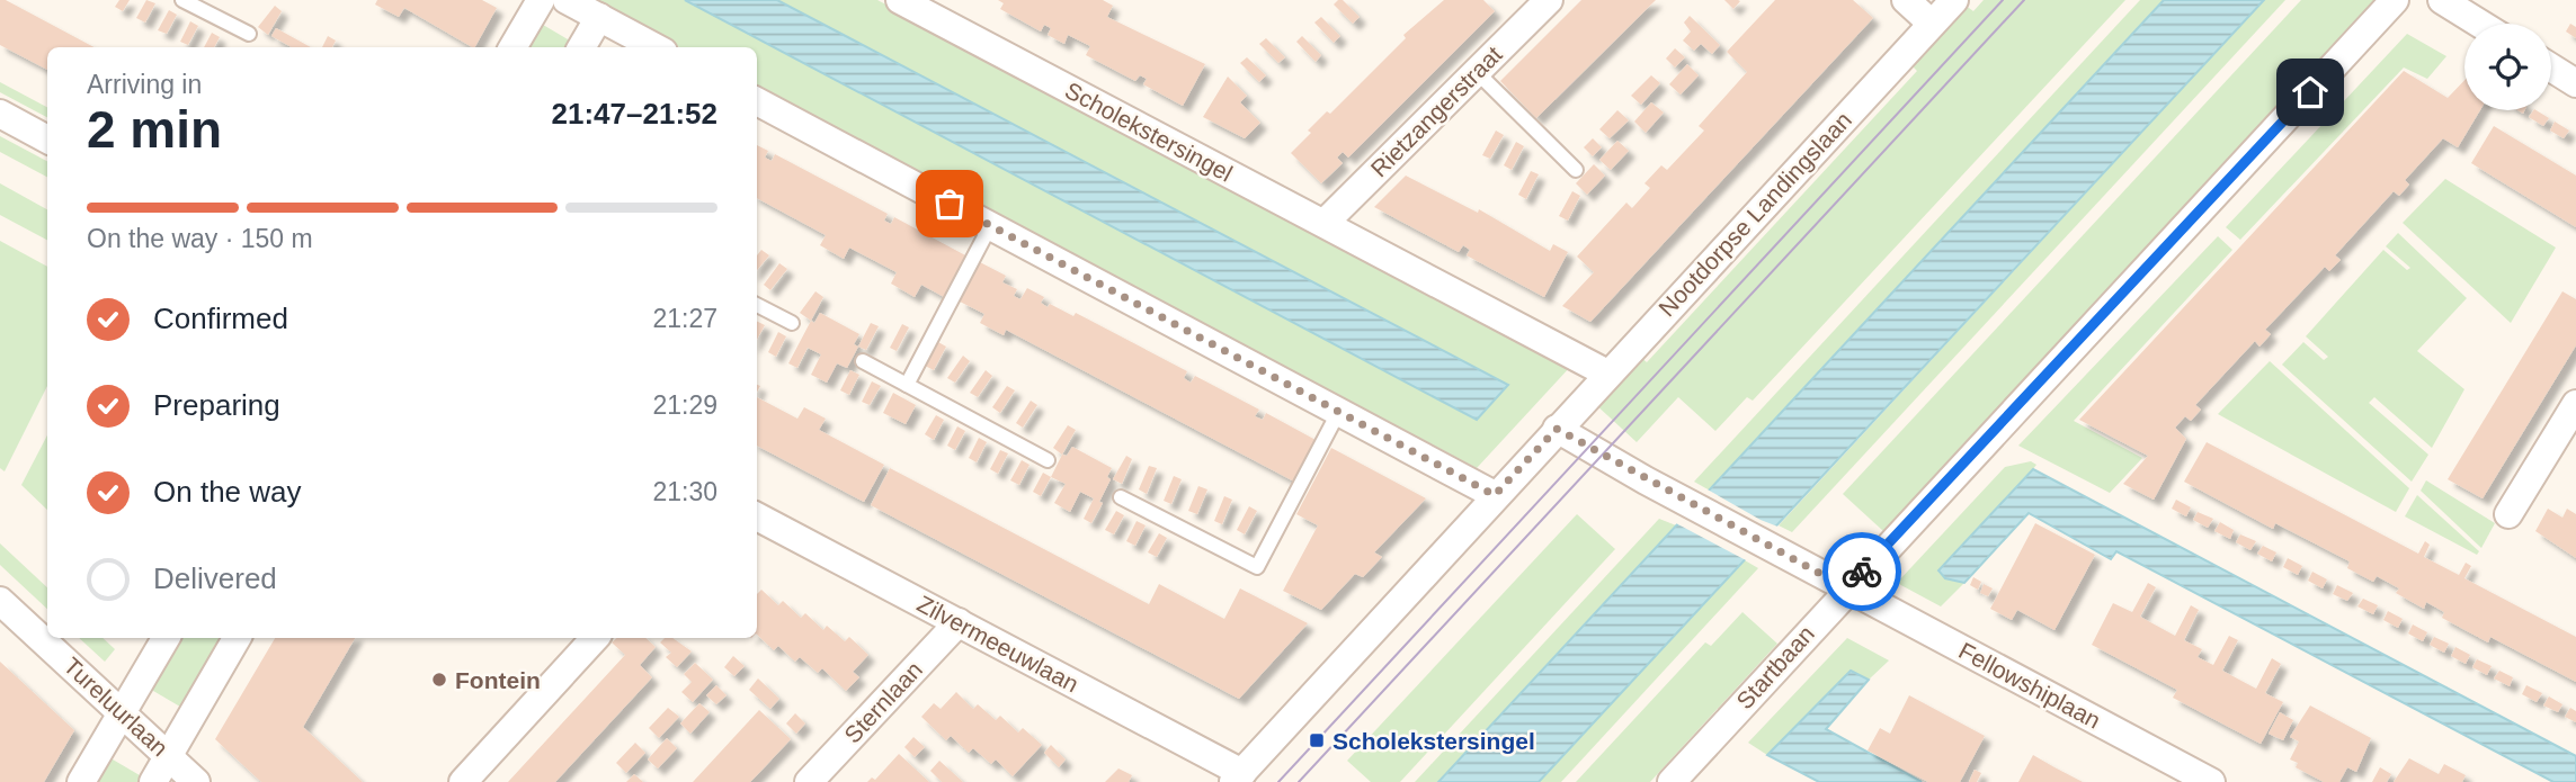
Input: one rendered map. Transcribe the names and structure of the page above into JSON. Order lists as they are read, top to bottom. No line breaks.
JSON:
{"streets":{"street":["Rietzangerstraat","Scholekstersingel","Nootdorpse Landingslaan","Zilvermeeuwlaan","Startbaan","Fellowshiplaan","Sternlaan","Tureluurlaan"]},"crossings":[["Rietzangerstraat","Scholekstersingel"],["Scholekstersingel","Nootdorpse Landingslaan"],["Nootdorpse Landingslaan","Zilvermeeuwlaan"],["Zilvermeeuwlaan","Sternlaan"],["Startbaan","Fellowshiplaan"]],"places":{"other":["Fontein"],"transit":["Scholekstersingel"]},"page":{"heading":["2 min","Arriving in","21:47–21:52"],"bar":"On the way · 150 m","list":[["Confirmed","21:27"],["Preparing","21:29"],["On the way","21:30"],"Delivered"]}}
